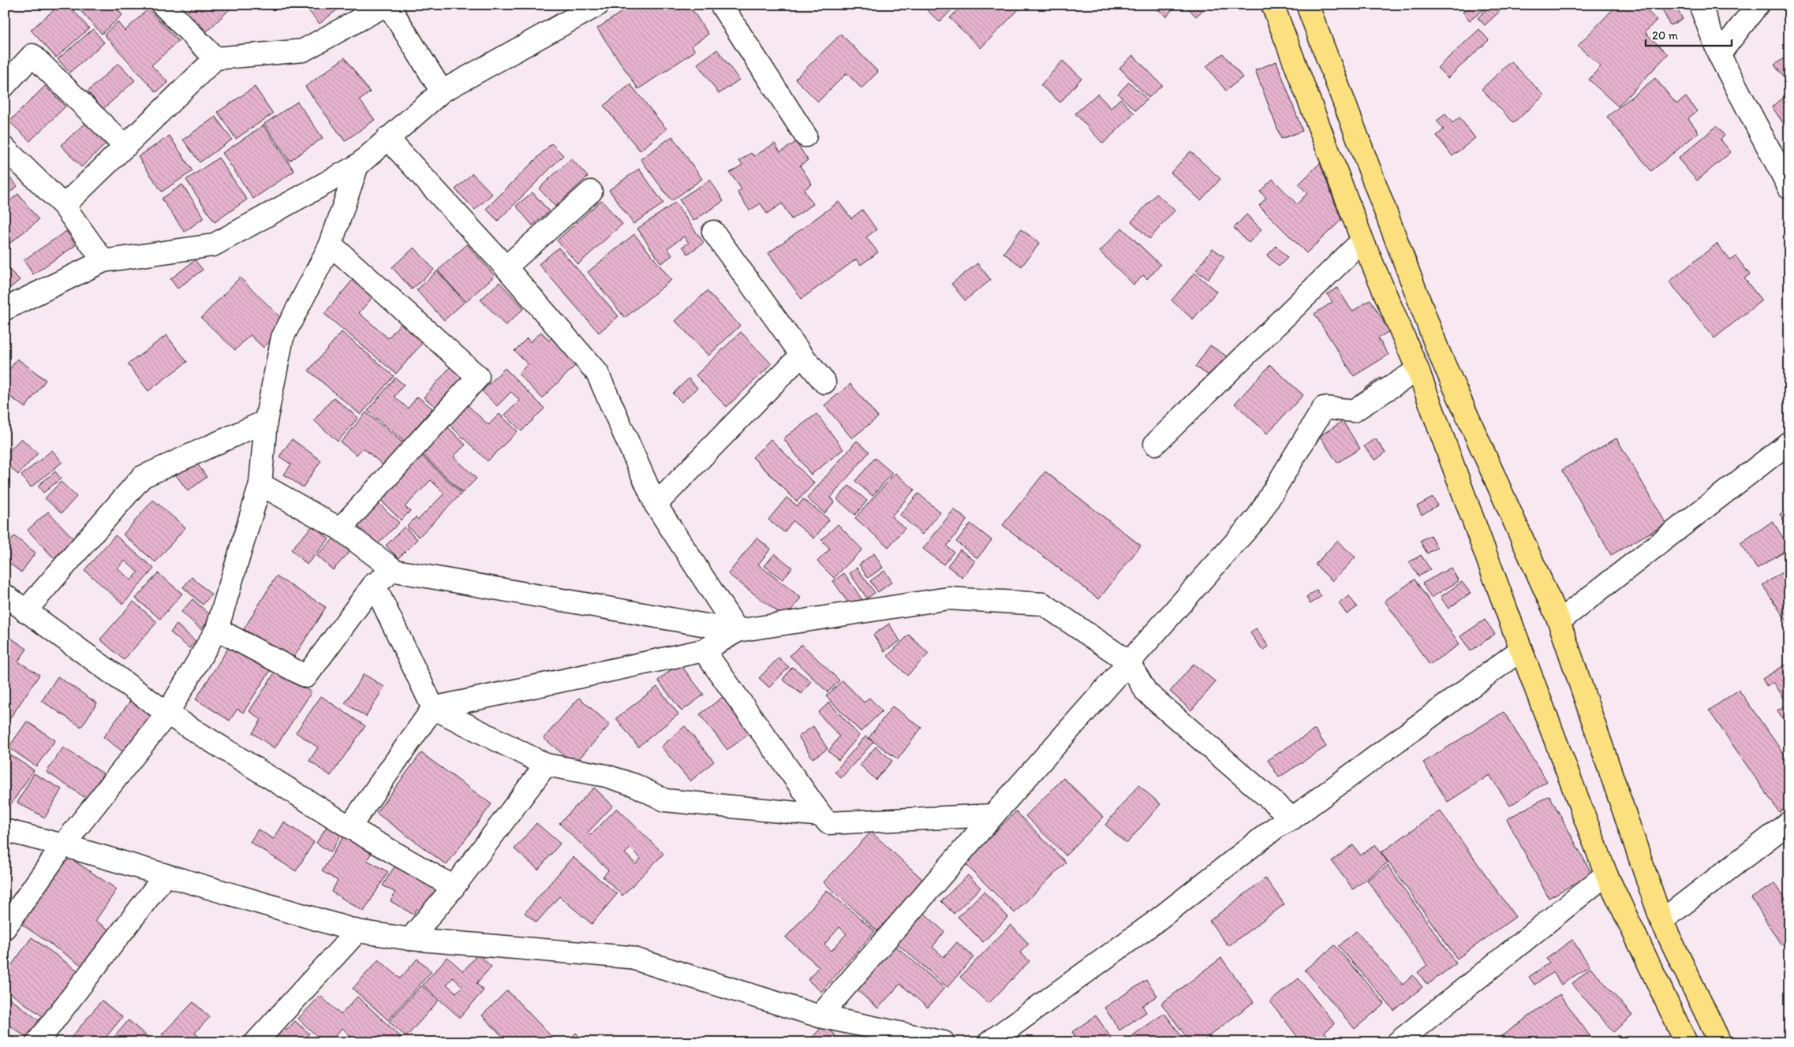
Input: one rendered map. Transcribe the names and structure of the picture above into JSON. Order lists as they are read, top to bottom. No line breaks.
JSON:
{"scale_bar":"20 m"}
